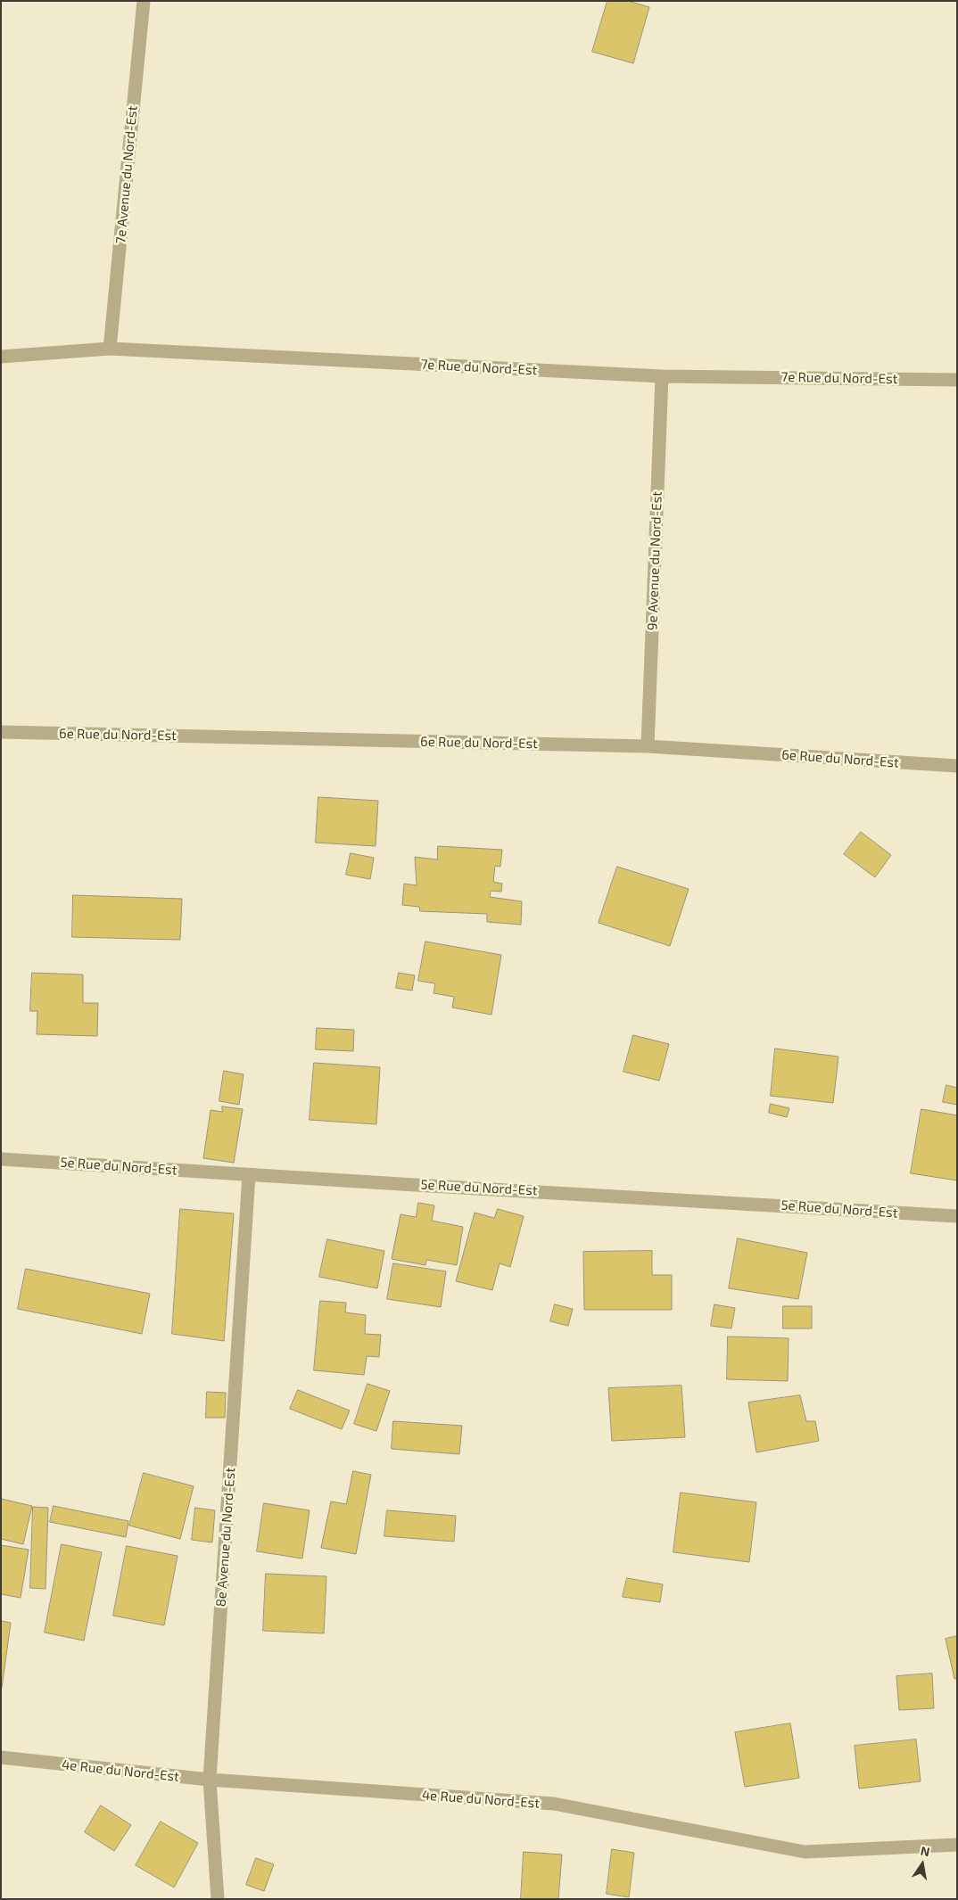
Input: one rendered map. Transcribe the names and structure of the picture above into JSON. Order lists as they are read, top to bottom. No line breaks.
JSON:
{"streets":{"street":["7e Avenue du Nord-Est","7e Rue du Nord-Est","9e Avenue du Nord-Est","6e Rue du Nord-Est","5e Rue du Nord-Est","8e Avenue du Nord-Est","4e Rue du Nord-Est"]},"crossings":[["7e Avenue du Nord-Est","7e Rue du Nord-Est"],["7e Rue du Nord-Est","9e Avenue du Nord-Est"],["9e Avenue du Nord-Est","6e Rue du Nord-Est"],["5e Rue du Nord-Est","8e Avenue du Nord-Est"],["8e Avenue du Nord-Est","4e Rue du Nord-Est"]],"north":"top"}
